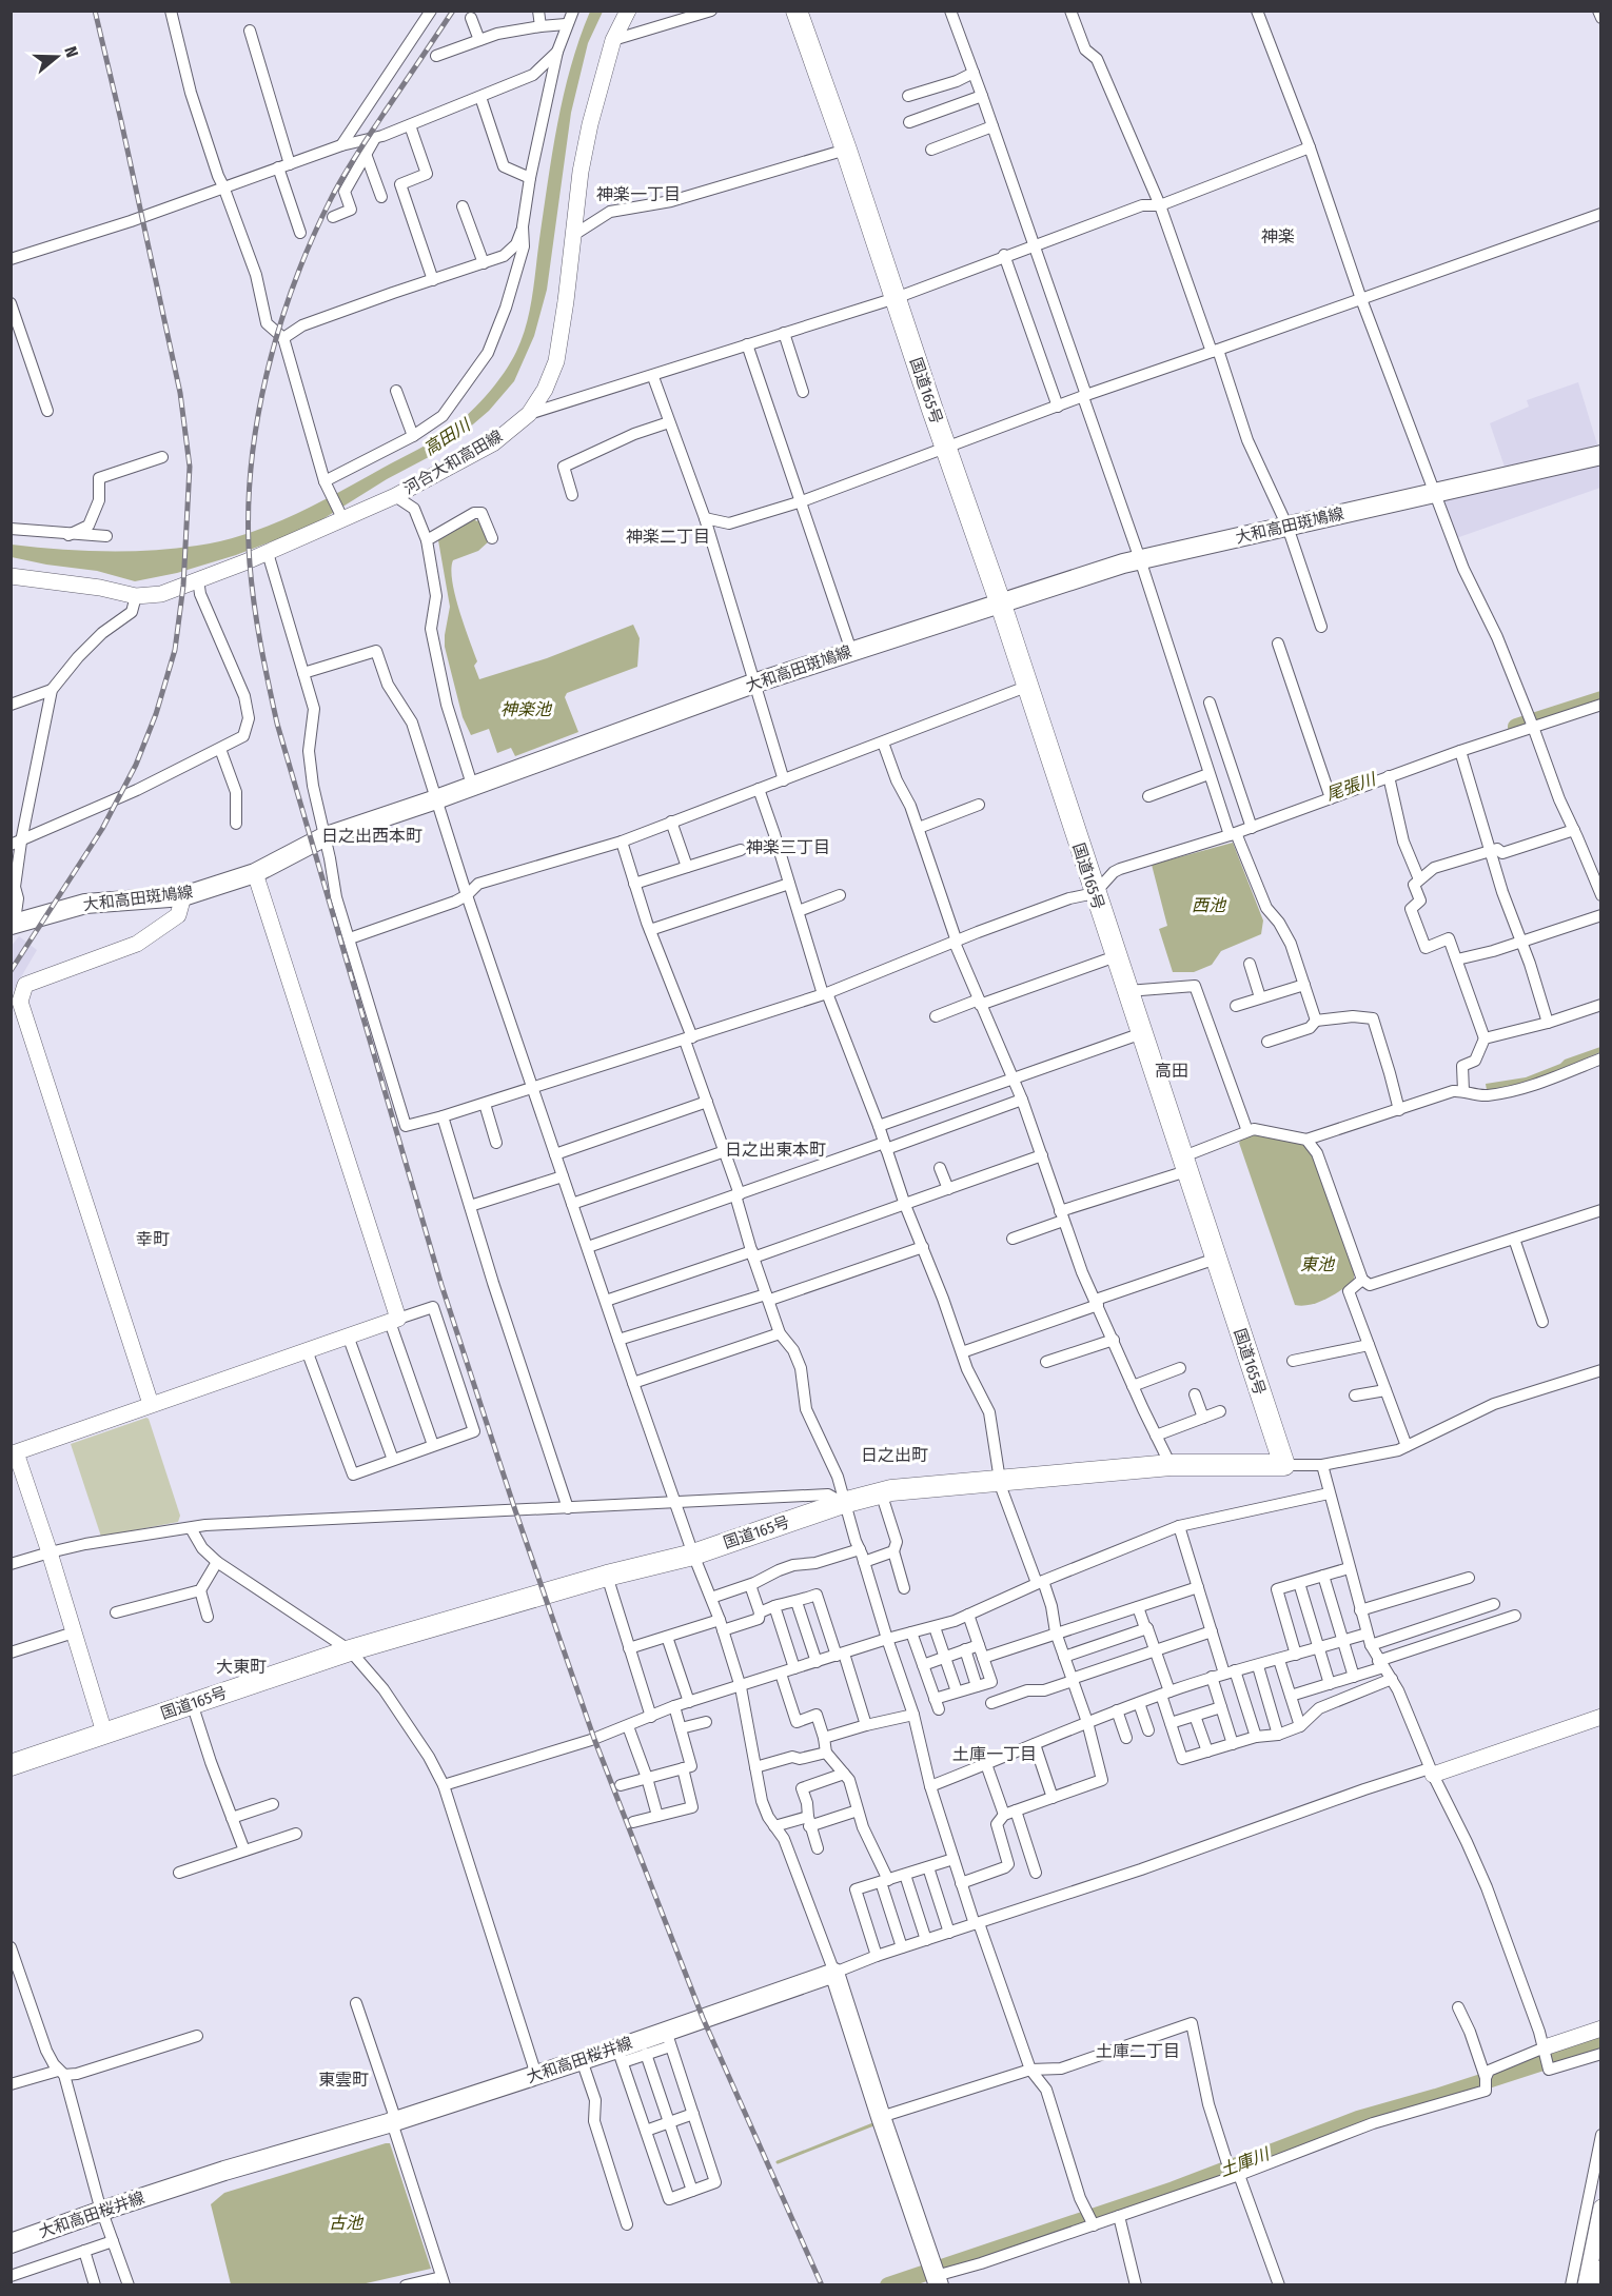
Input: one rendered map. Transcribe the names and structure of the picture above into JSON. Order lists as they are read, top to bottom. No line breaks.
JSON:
{"streets":{"highway":["国道165号"],"main road":["大和高田斑鳩線","大和高田桜井線"],"street":["河合大和高田線"]},"crossings":[["国道165号","大和高田斑鳩線"]],"districts":["神楽一丁目","神楽","神楽二丁目","日之出西本町","神楽三丁目","高田","日之出東本町","幸町","日之出町","大東町","土庫一丁目","土庫二丁目","東雲町"],"water":["高田川","神楽池","尾張川","西池","東池","土庫川","古池"],"north":"right"}
